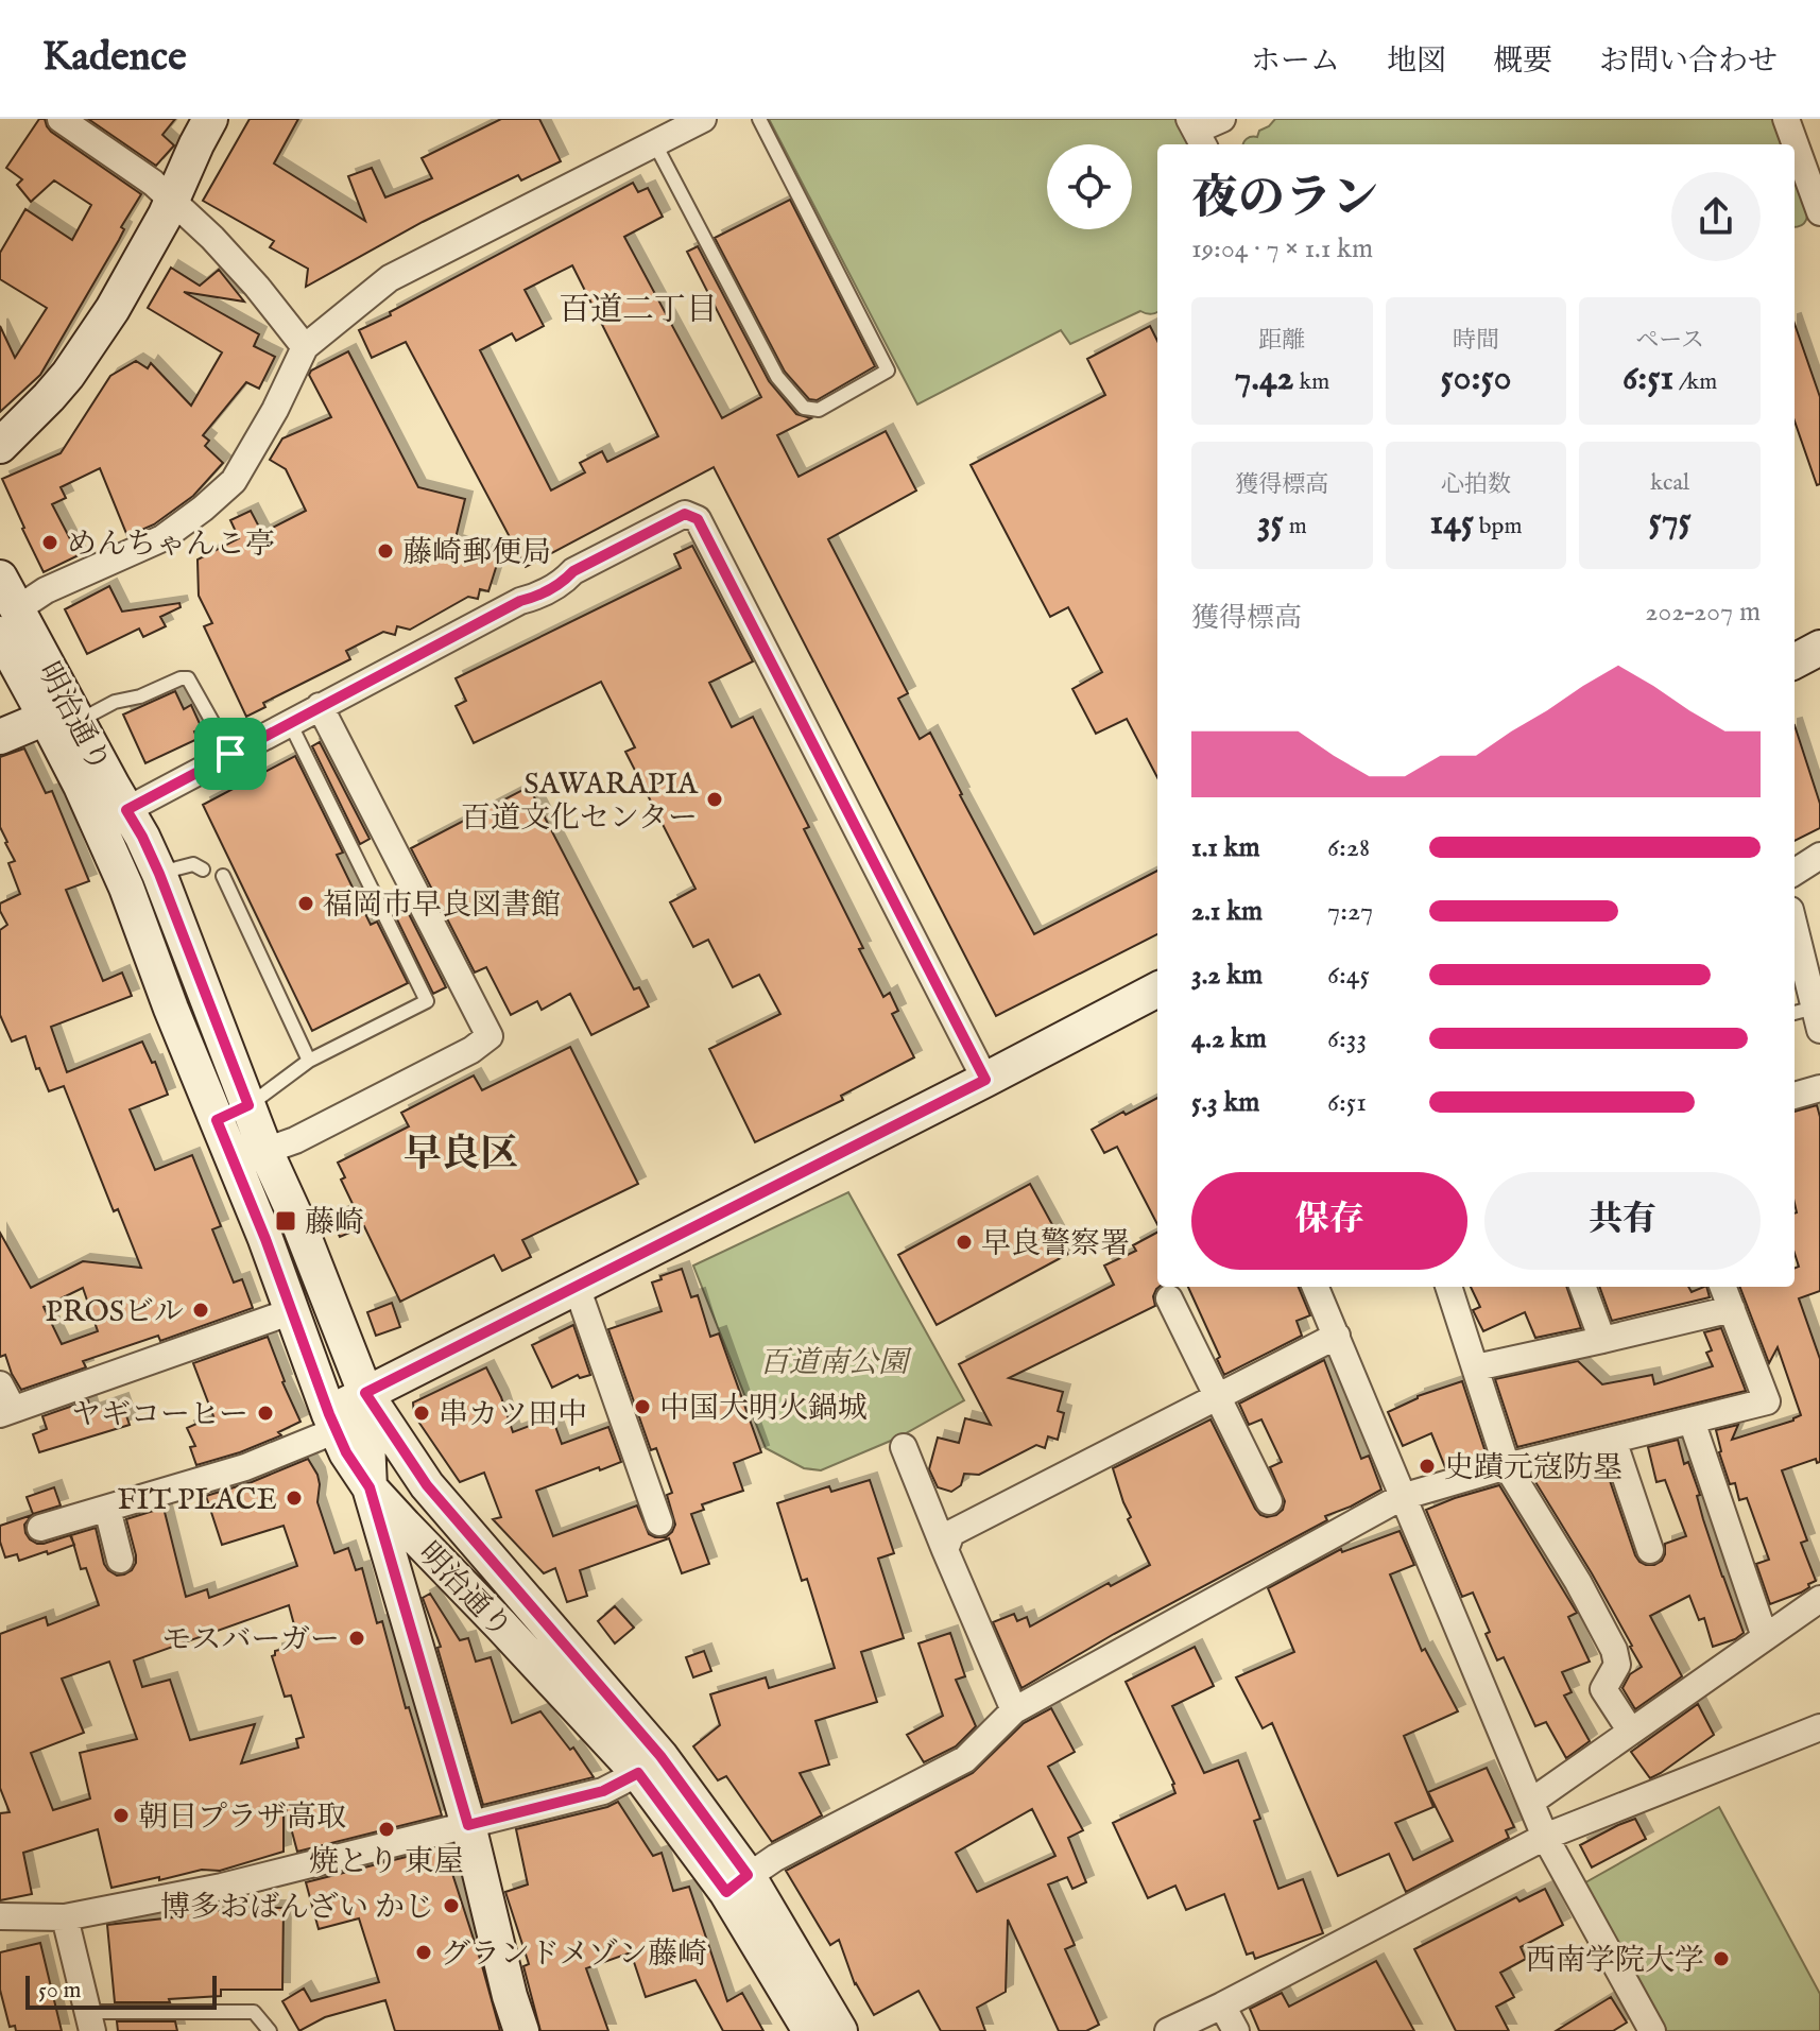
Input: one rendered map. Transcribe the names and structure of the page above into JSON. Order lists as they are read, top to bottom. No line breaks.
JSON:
{"streets":{"street":["明治通り"]},"districts":["百道二丁目","早良区"],"parks":["百道南公園"],"places":{"other":["めんちゃんこ亭","藤崎郵便局","SAWARAPIA 百道文化センター","福岡市早良図書館","早良警察署","PROSビル","中国大明火鍋城","ヤギコーヒー","串カツ田中","史蹟元寇防塁","FIT PLACE","モスバーガー","朝日プラザ高取","焼とり 東屋","博多おばんざい かじ","グランドメゾン藤崎","西南学院大学"],"transit":["藤崎"]},"scale_bar":"50 m","page":{"header":"Kadence","nav":["ホーム","地図","概要","お問い合わせ"],"heading":["夜のラン","19:04 · 7 × 1.1 km"],"stats":[["距離","7.42 km"],["時間","50:50"],["ペース","6:51 /km"],["獲得標高","35 m"],["心拍数","145 bpm"],["kcal","575"]],"chart":["獲得標高","202–207 m"],"list":[{"name":"1.1 km","note":"6:28"},{"name":"2.1 km","note":"7:27"},{"name":"3.2 km","note":"6:45"},{"name":"4.2 km","note":"6:33"},{"name":"5.3 km","note":"6:51"}],"buttons":["保存","共有"],"scale":"50 m"}}
